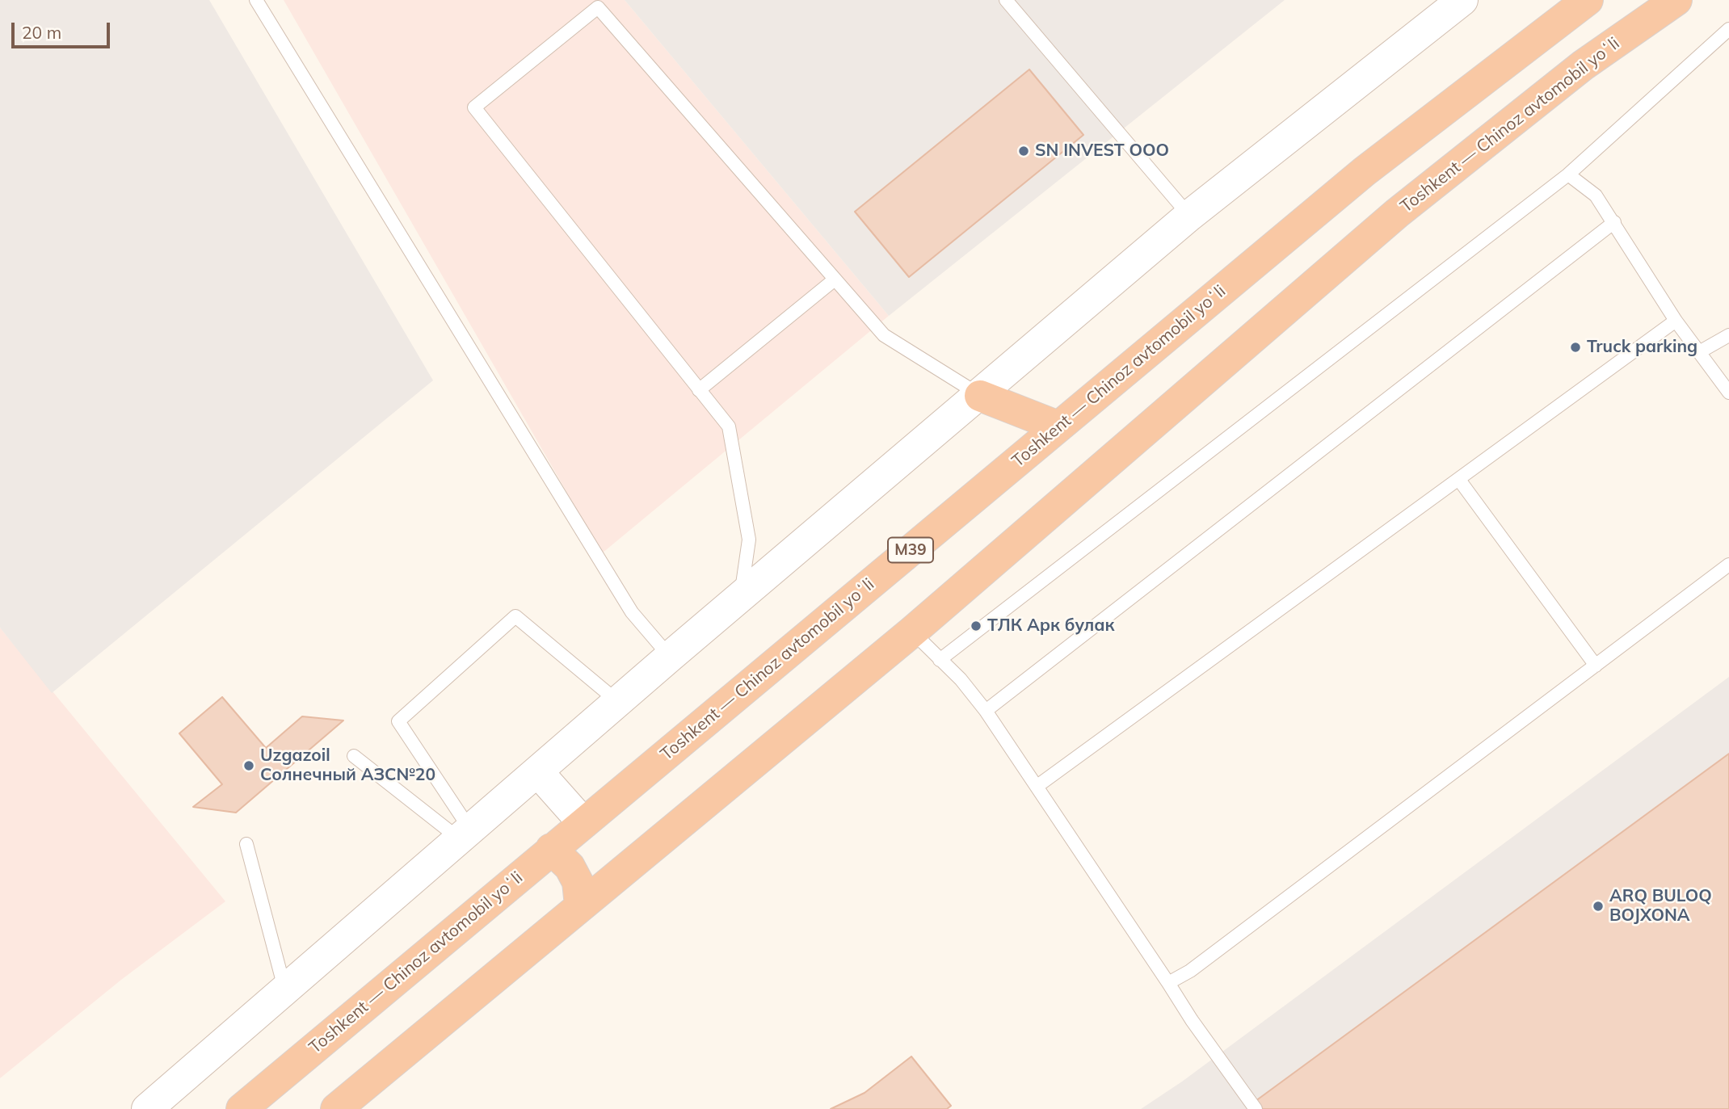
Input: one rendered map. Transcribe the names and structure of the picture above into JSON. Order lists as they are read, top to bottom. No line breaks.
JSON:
{"streets":{"highway":["Toshkent — Chinoz avtomobil yoʻli","M39"]},"places":["SN INVEST ООО","Truck parking","ТЛК Арк булак","Uzgazoil Солнечный АЗС№20","ARQ BULOQ BOJXONA"],"scale_bar":"20 m"}
